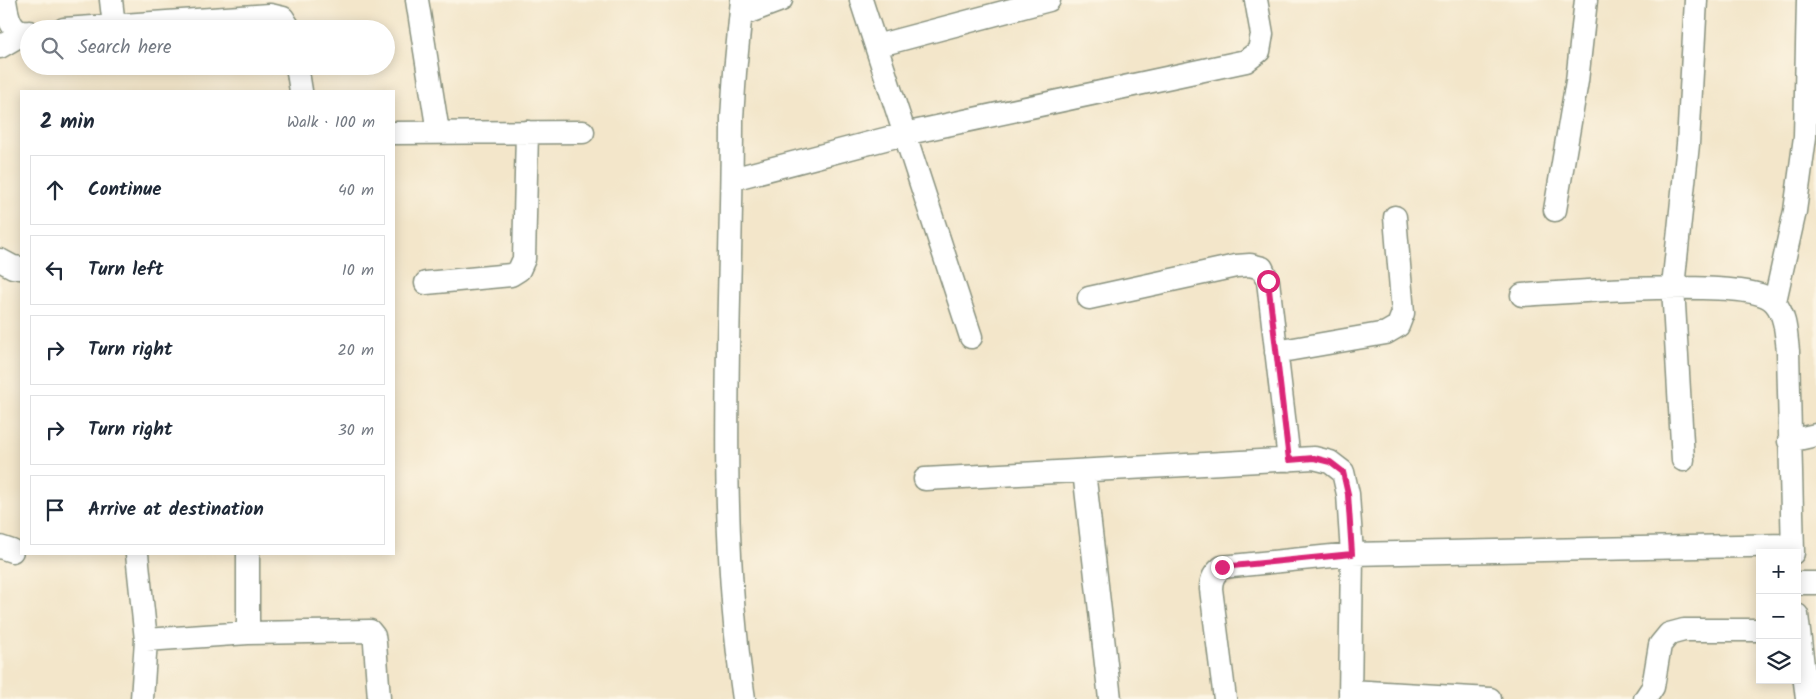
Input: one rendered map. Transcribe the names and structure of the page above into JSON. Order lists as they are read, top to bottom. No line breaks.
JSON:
{"page":{"search":"Search here","heading":["2 min","Walk · 100 m"],"list":[["Continue","40 m"],["Turn left","10 m"],["Turn right","20 m"],["Turn right","30 m"],"Arrive at destination"],"map_buttons":["+","−"]}}
